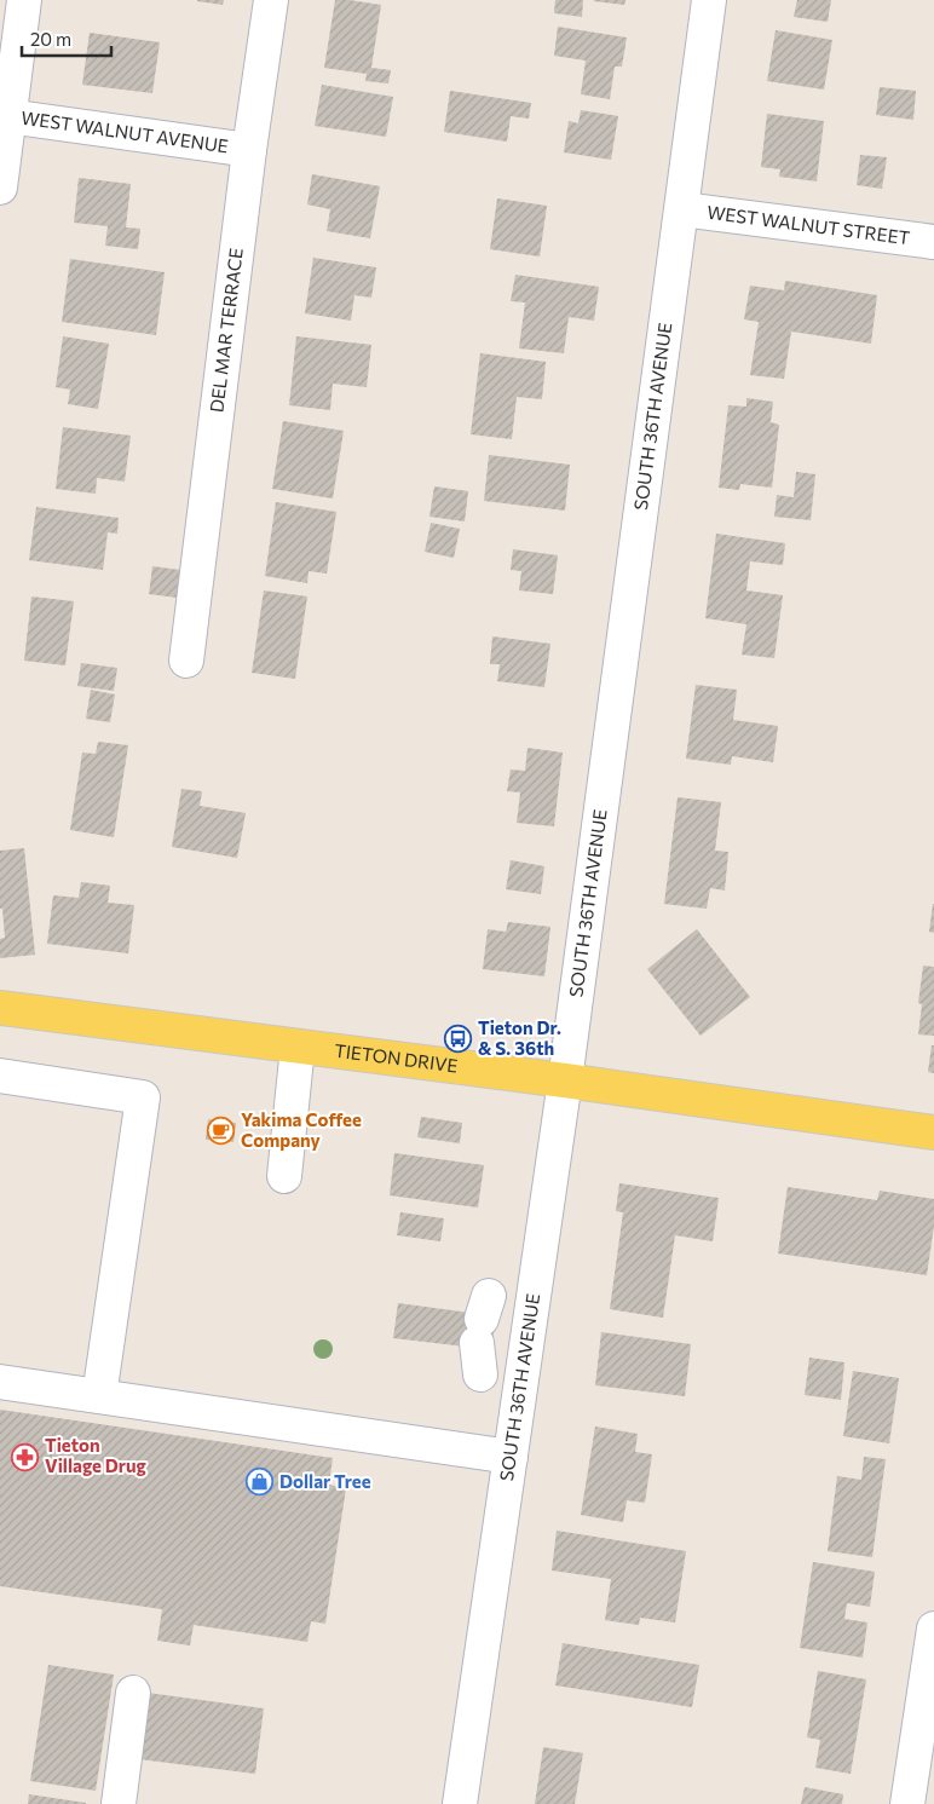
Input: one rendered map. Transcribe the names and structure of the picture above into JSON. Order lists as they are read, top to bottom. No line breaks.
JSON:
{"streets":{"main road":["TIETON DRIVE"],"street":["WEST WALNUT AVENUE","WEST WALNUT STREET","DEL MAR TERRACE","SOUTH 36TH AVENUE"]},"crossings":[["WEST WALNUT AVENUE","DEL MAR TERRACE"],["WEST WALNUT STREET","SOUTH 36TH AVENUE"],["SOUTH 36TH AVENUE","TIETON DRIVE"]],"places":{"bus stop":["Tieton Dr. & S. 36th"],"cafe":["Yakima Coffee Company"],"pharmacy":["Tieton Village Drug"],"shop":["Dollar Tree"]},"scale_bar":"20 m"}
